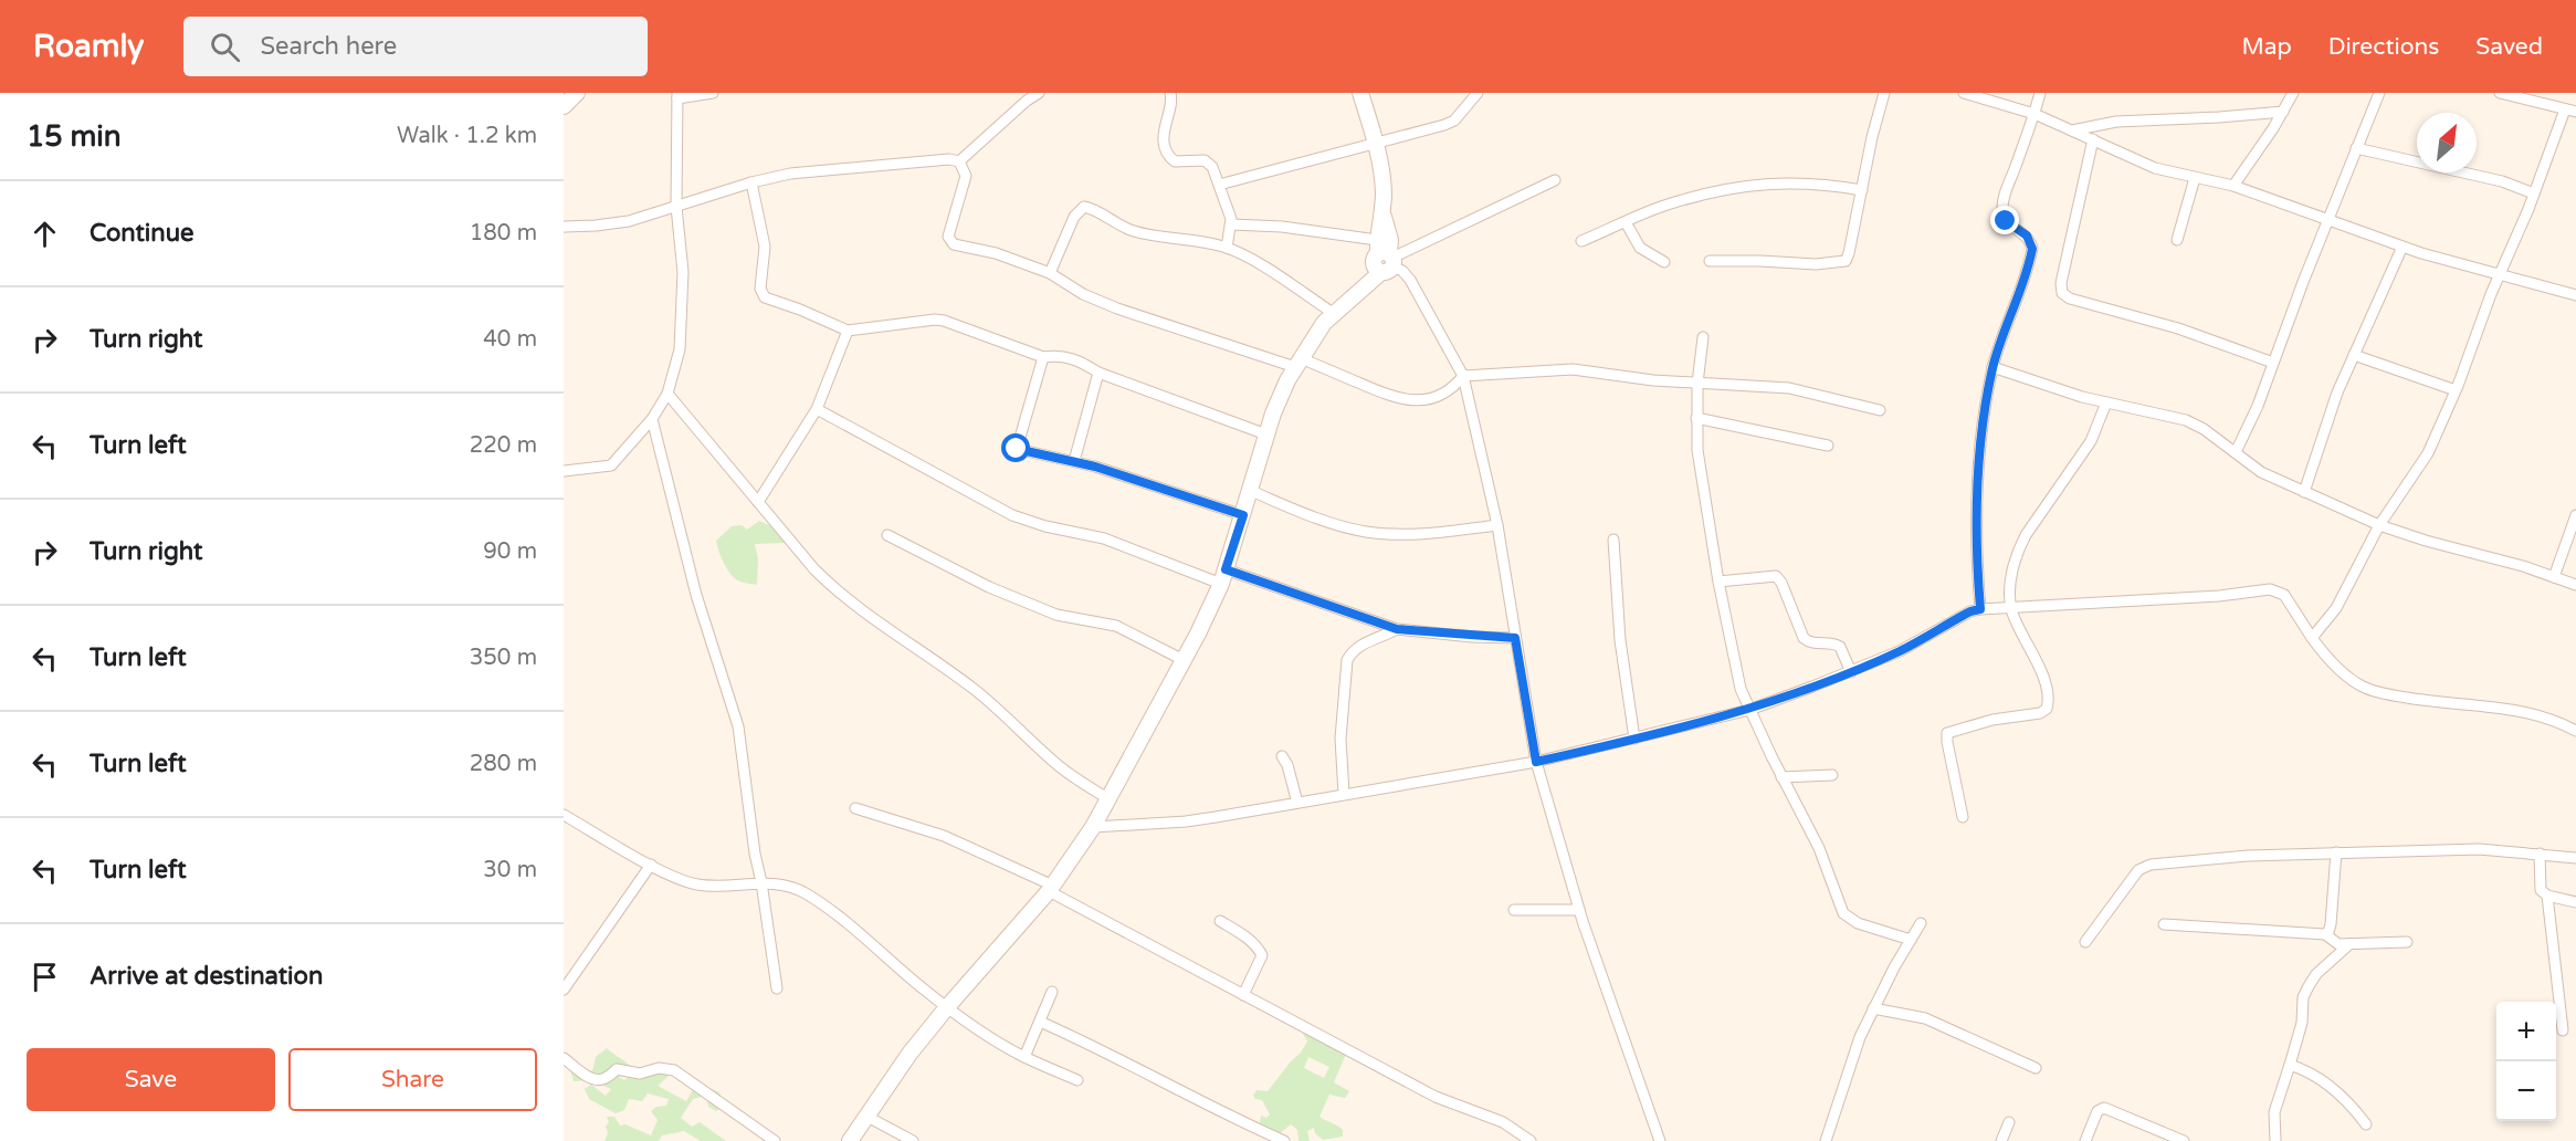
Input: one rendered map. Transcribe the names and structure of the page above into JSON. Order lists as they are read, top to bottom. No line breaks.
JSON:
{"north":"top right","page":{"header":"Roamly","search":"Search here","nav":["Map","Directions","Saved"],"heading":["15 min","Walk · 1.2 km"],"list":[["Continue","180 m"],["Turn right","40 m"],["Turn left","220 m"],["Turn right","90 m"],["Turn left","350 m"],["Turn left","280 m"],["Turn left","30 m"],"Arrive at destination"],"map_buttons":["+","−"],"buttons":["Save","Share"]}}
